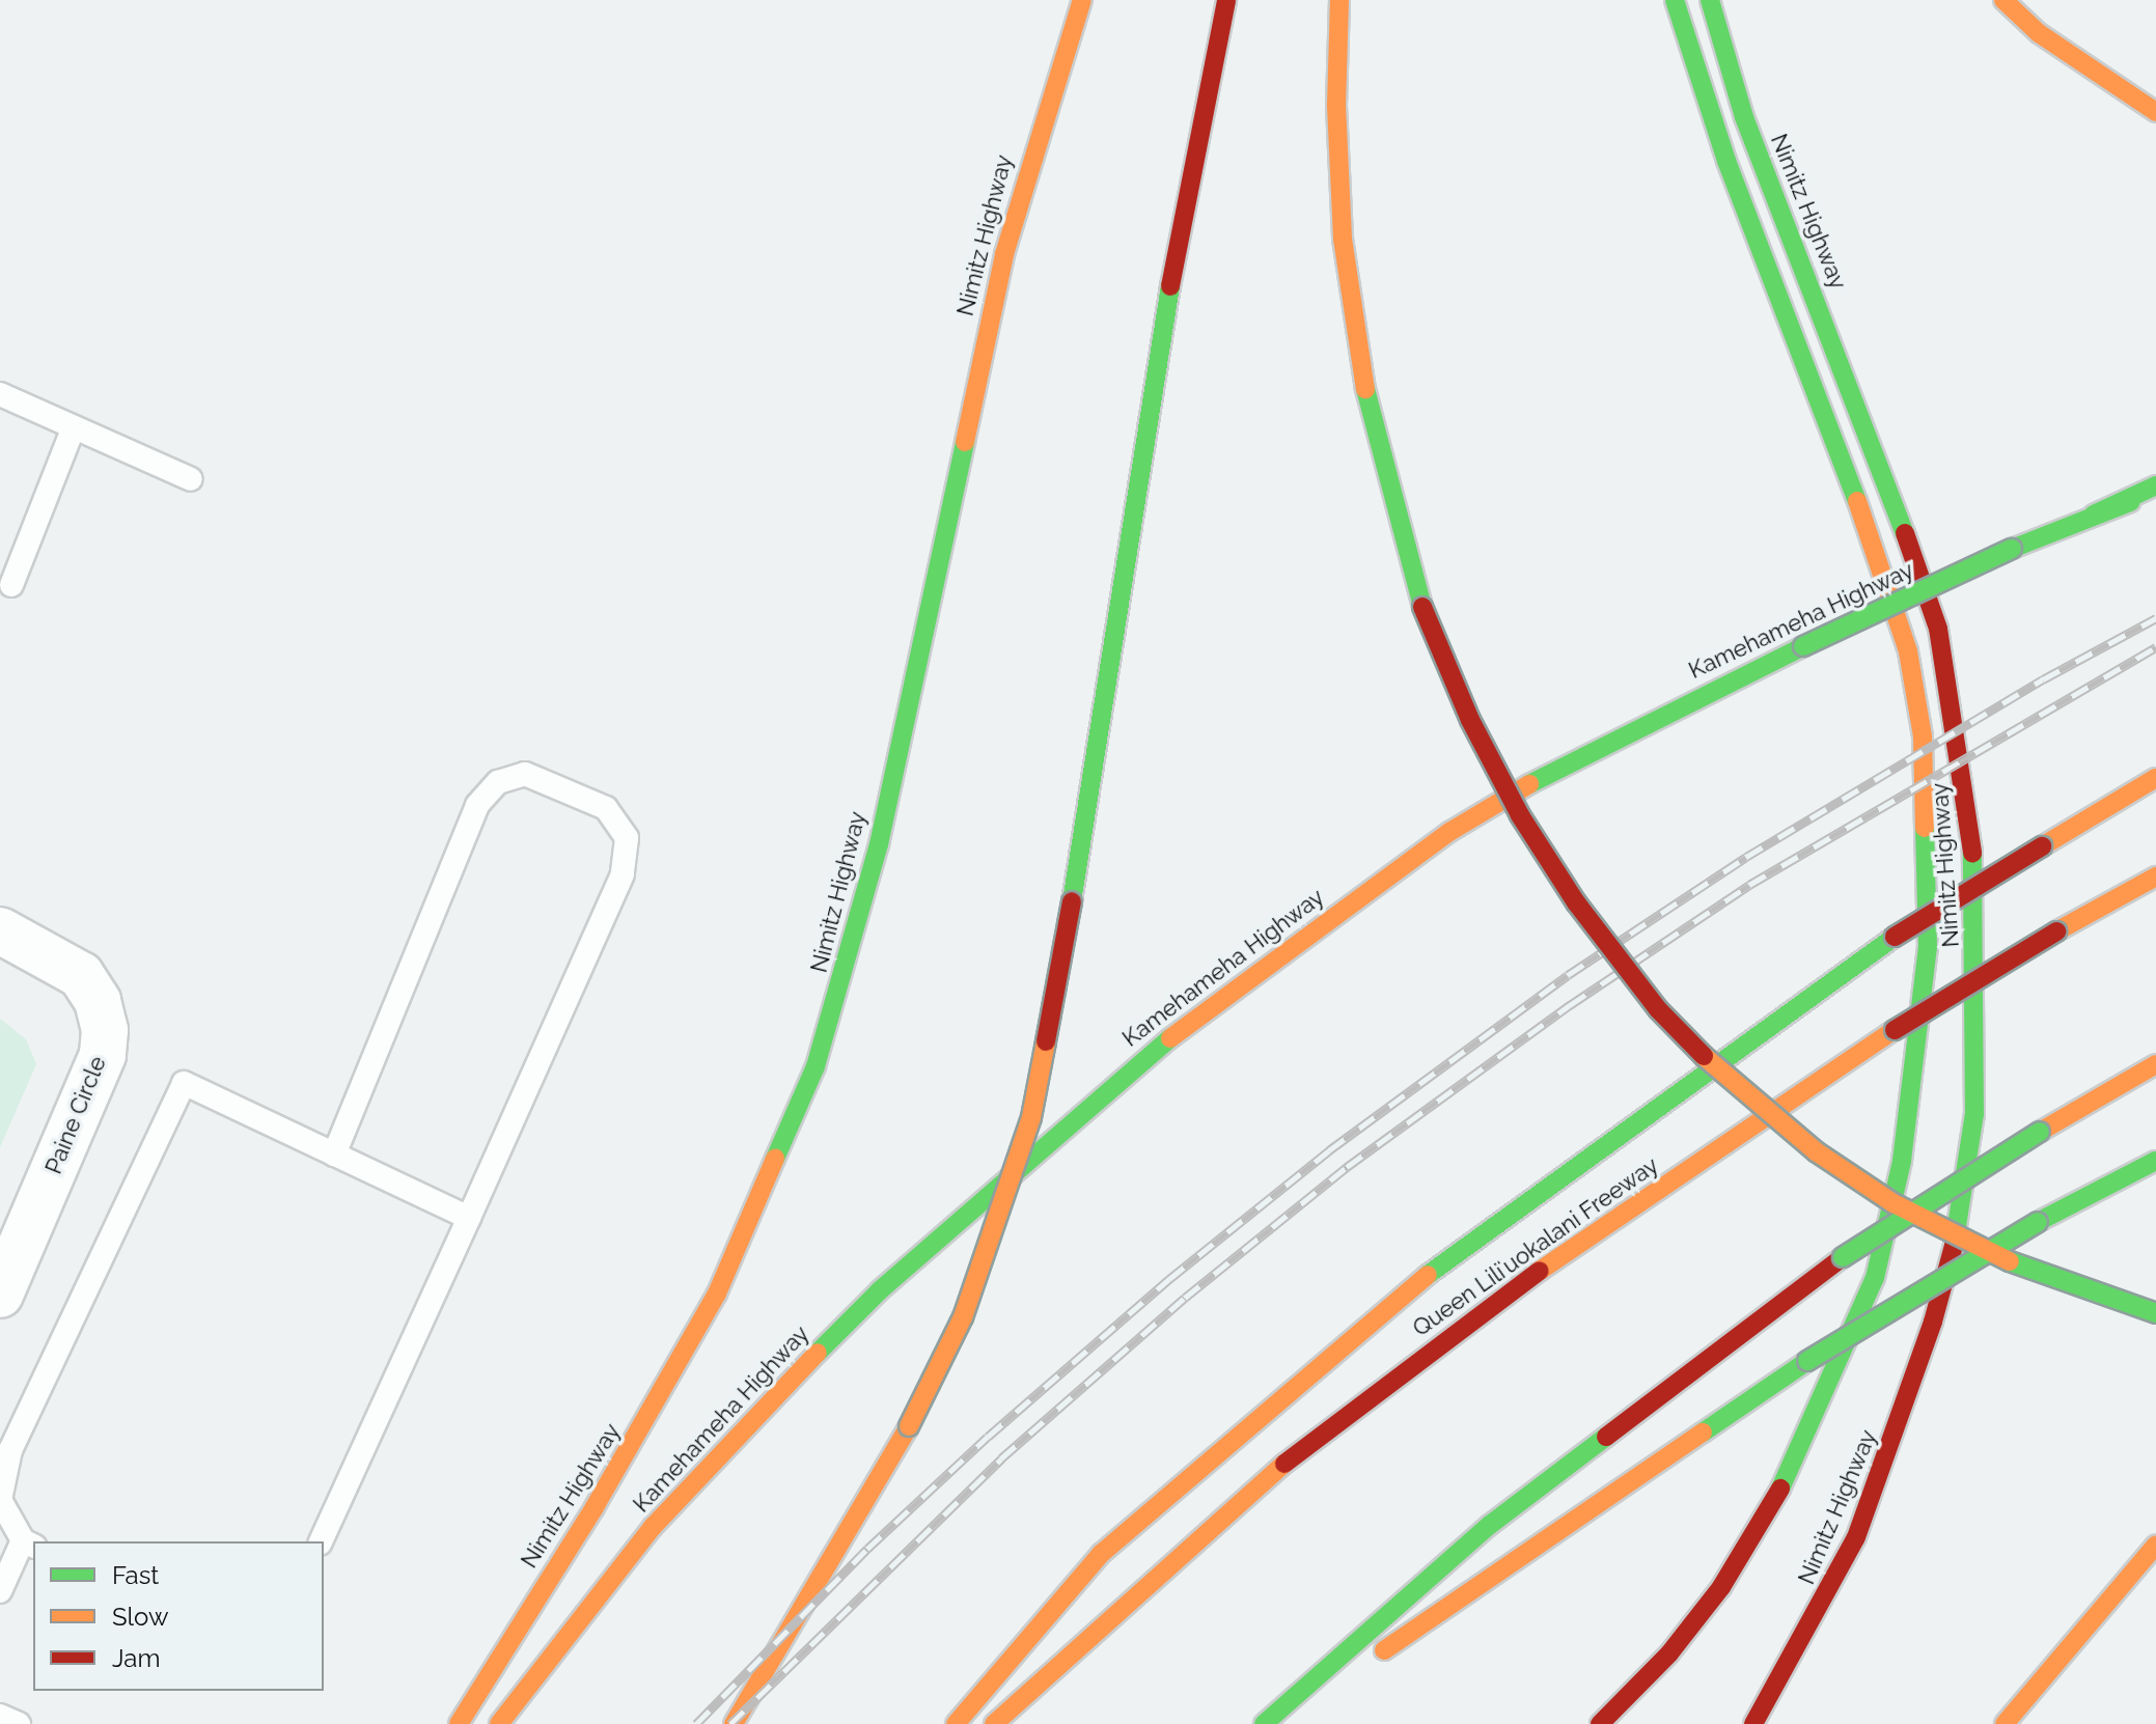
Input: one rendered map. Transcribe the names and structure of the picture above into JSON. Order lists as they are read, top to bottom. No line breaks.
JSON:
{"streets":{"main road":["Nimitz Highway","Kamehameha Highway","Queen Liliʻuokalani Freeway"],"street":["Paine Circle"]},"legend":["Fast","Slow","Jam"]}
